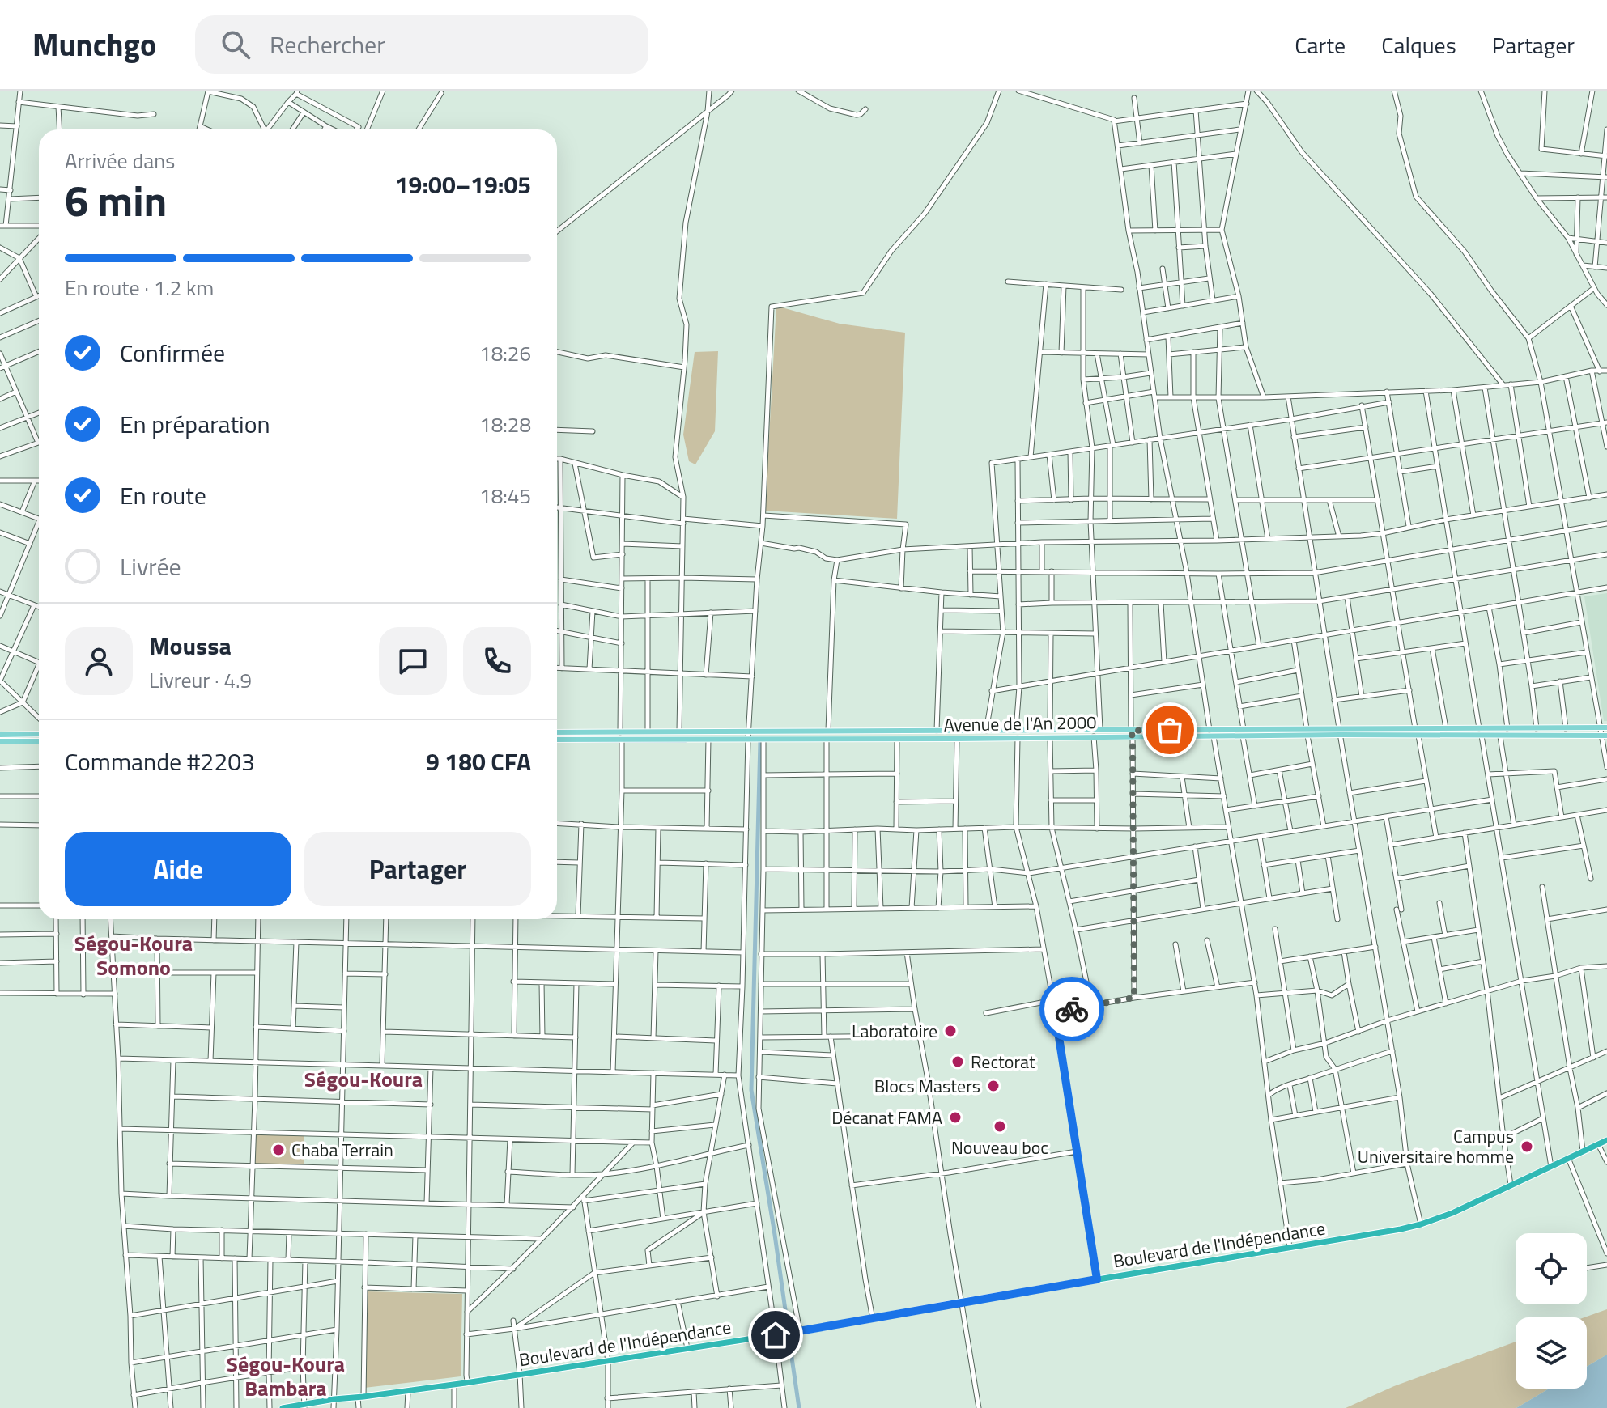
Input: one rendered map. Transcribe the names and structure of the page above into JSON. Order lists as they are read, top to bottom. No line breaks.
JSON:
{"streets":{"highway":["Boulevard de l'Indépendance"],"main road":["Avenue de l'An 2000"]},"districts":["Ségou-Koura Somono","Ségou-Koura","Ségou-Koura Bambara"],"places":["Laboratoire","Rectorat","Blocs Masters","Décanat FAMA","Nouveau boc","Campus Universitaire homme","Chaba Terrain"],"page":{"header":"Munchgo","search":"Rechercher","nav":["Carte","Calques","Partager"],"heading":["6 min","Arrivée dans","19:00–19:05"],"panel":["Moussa","Livreur · 4.9","Commande #2203","9 180 CFA"],"bar":"En route · 1.2 km","list":[["Confirmée","18:26"],["En préparation","18:28"],["En route","18:45"],"Livrée"],"buttons":["Aide","Partager"]}}
